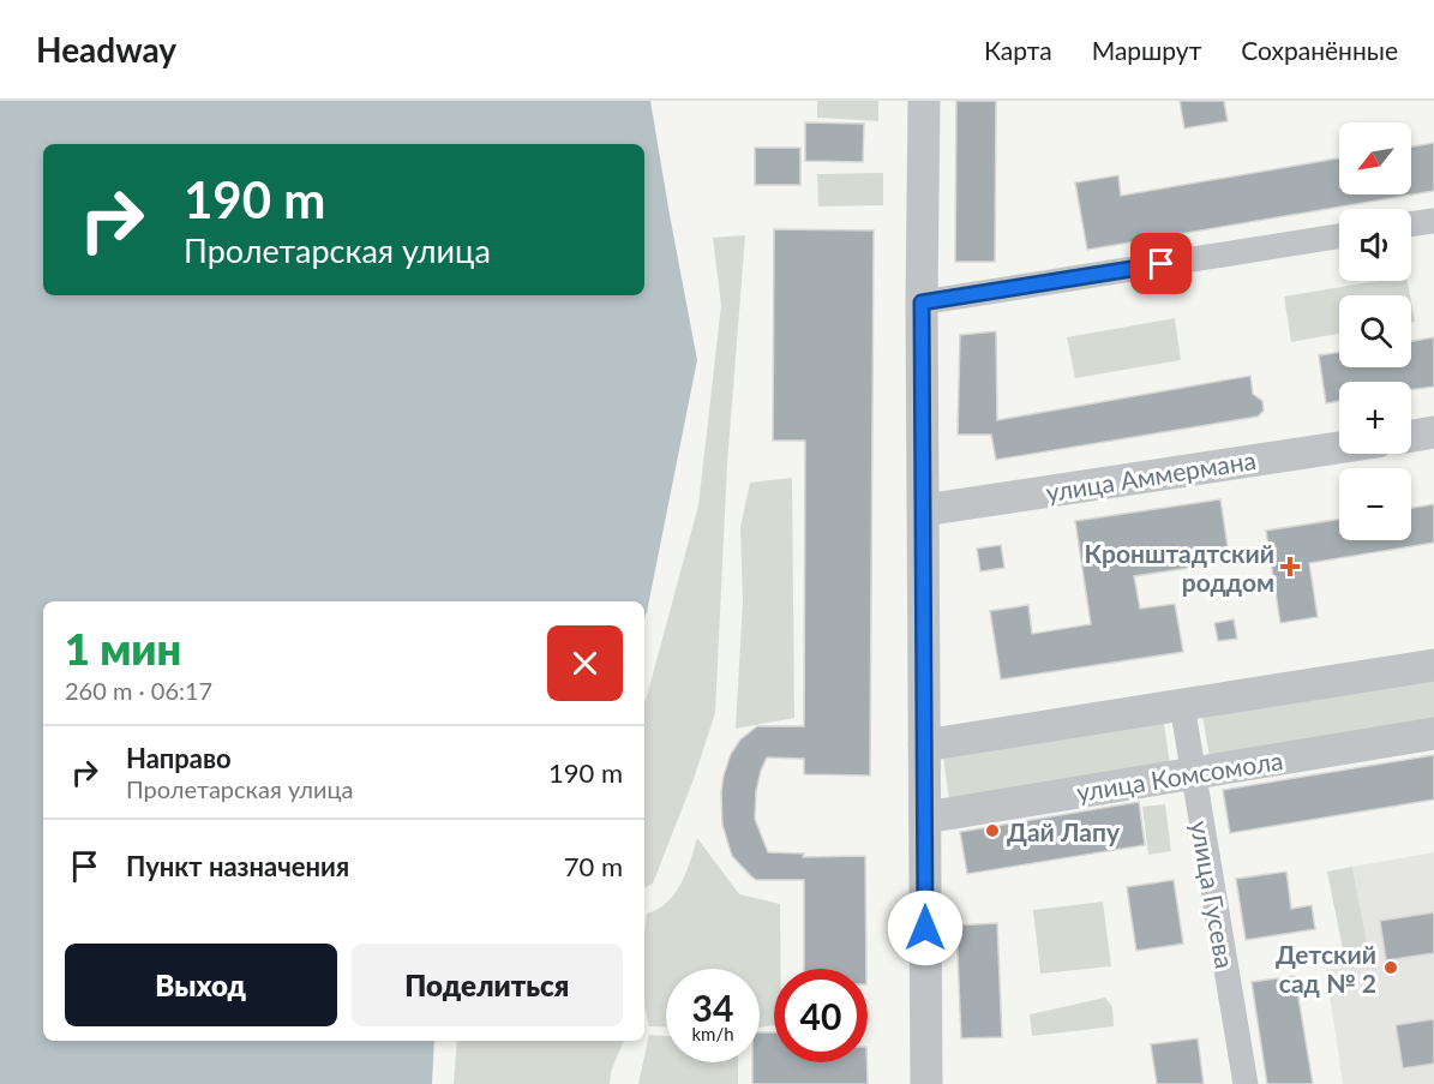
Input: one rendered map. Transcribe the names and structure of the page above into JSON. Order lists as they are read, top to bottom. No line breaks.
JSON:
{"streets":{"street":["улица Аммермана","улица Комсомола","улица Гусева"]},"crossings":[["улица Комсомола","улица Гусева"]],"places":{"health":["Кронштадтский роддом"],"other":["Дай Лапу","Детский сад № 2"]},"north":"bottom left","page":{"header":"Headway","nav":["Карта","Маршрут","Сохранённые"],"map_buttons":["+","−"],"turn":["190 m","Пролетарская улица"],"heading":["1 мин","260 m · 06:17"],"list":[{"name":"Направо","note":"Пролетарская улица","value":"190 m"},{"name":"Пункт назначения","value":"70 m"}],"buttons":["Выход","Поделиться"],"speed":"34 km/h","limit":"40"}}
